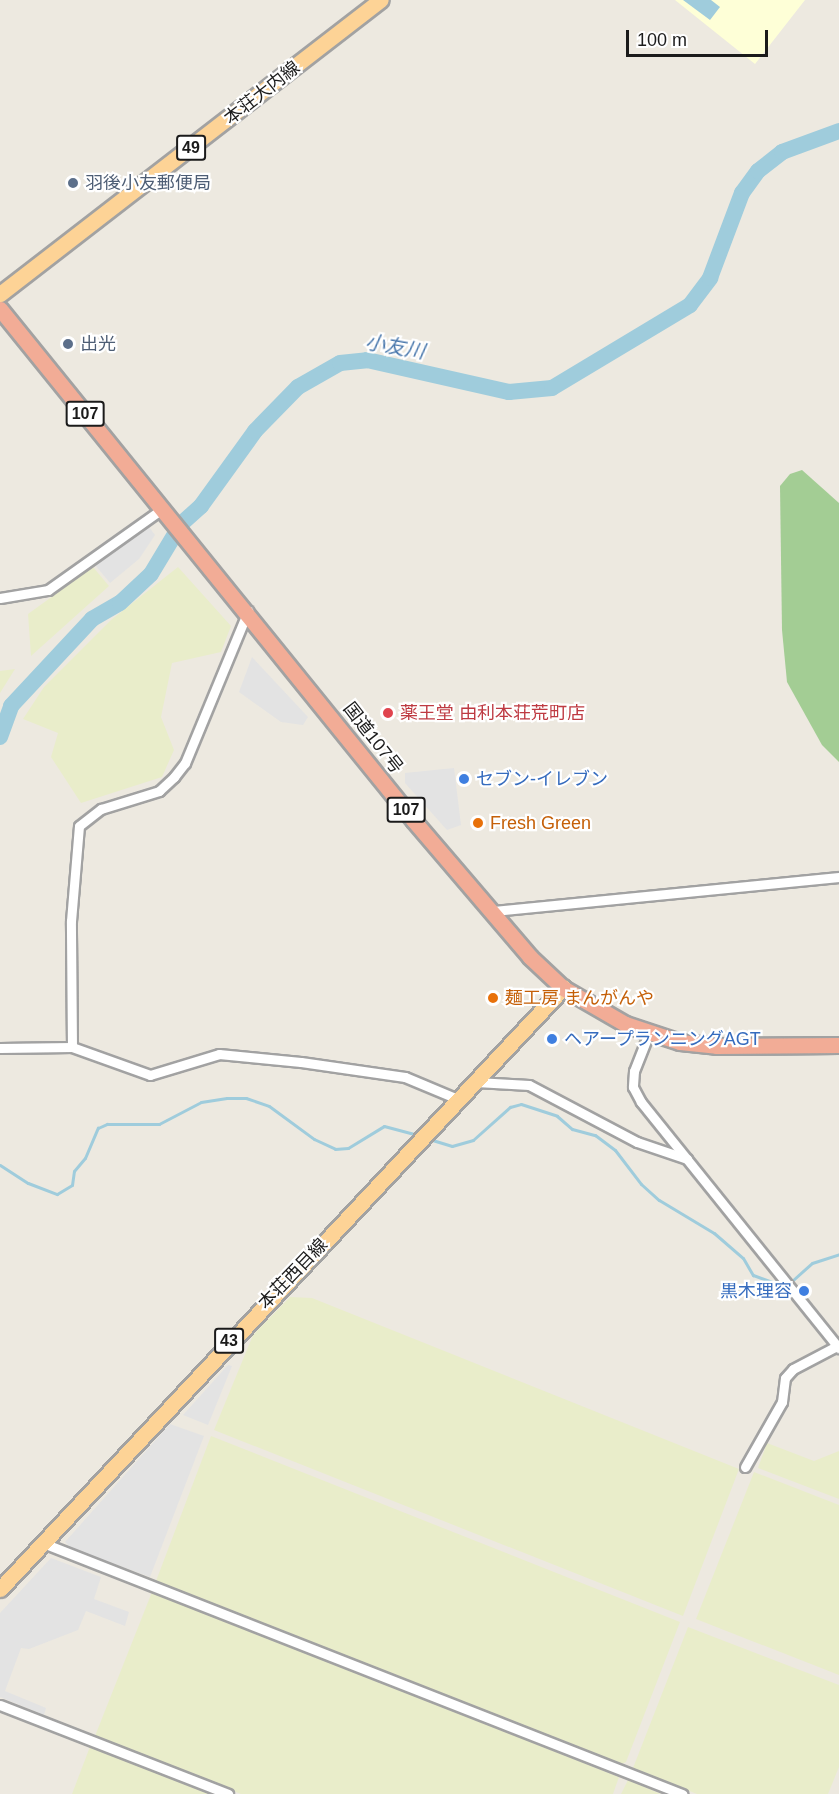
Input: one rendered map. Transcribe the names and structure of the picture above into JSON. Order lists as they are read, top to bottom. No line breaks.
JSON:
{"streets":{"highway":["107","国道107号"],"main road":["本荘大内線","49","本荘西目線","43"]},"crossings":[["国道107号","本荘西目線"]],"water":["小友川"],"places":["羽後小友郵便局","出光","薬王堂 由利本荘荒町店","セブン-イレブン","Fresh Green","麺工房 まんがんや","ヘアープランニングAGT","黒木理容"],"scale_bar":"100 m"}
